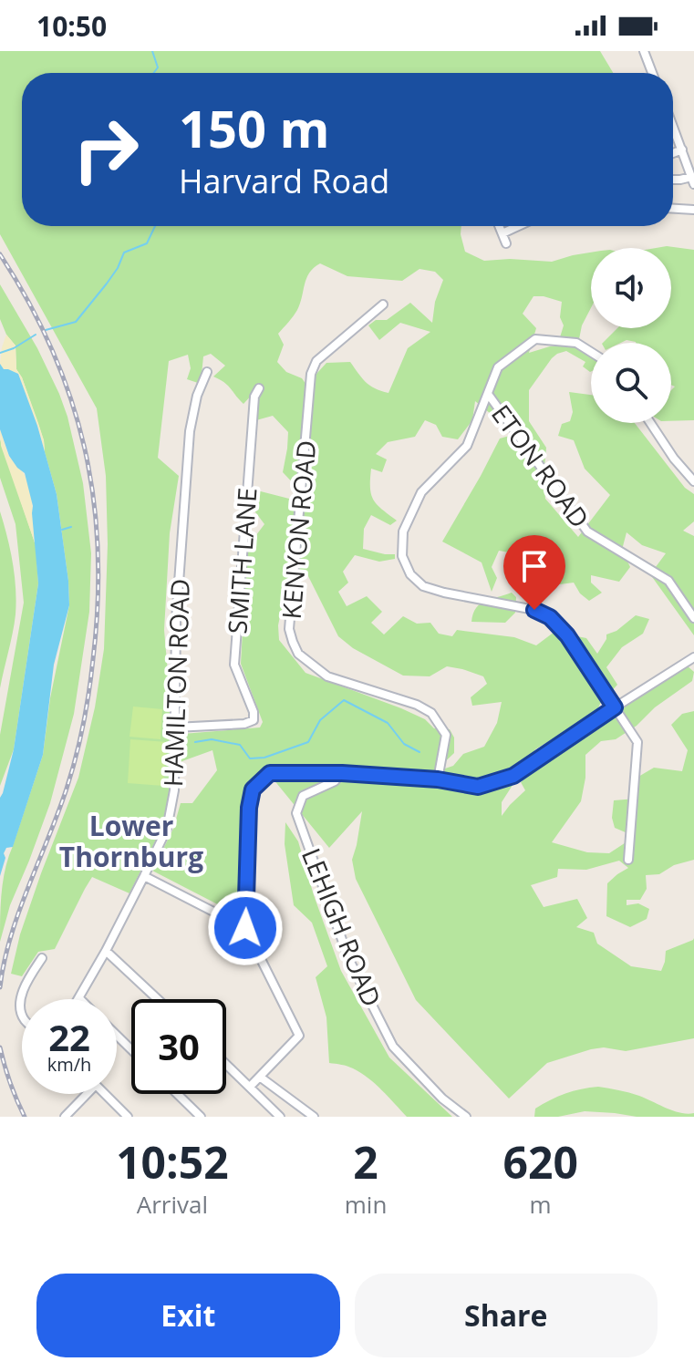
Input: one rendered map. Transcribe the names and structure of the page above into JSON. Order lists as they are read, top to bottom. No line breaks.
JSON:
{"streets":{"street":["ETON ROAD","KENYON ROAD","SMITH LANE","HAMILTON ROAD","LEHIGH ROAD"]},"crossings":[["SMITH LANE","HAMILTON ROAD"]],"districts":["Lower Thornburg"],"page":{"status":"10:50","turn":["150 m","Harvard Road"],"speed":"22 km/h","limit":"30","eta":["10:52","Arrival","2","min","620","m"],"buttons":["Exit","Share"]}}
